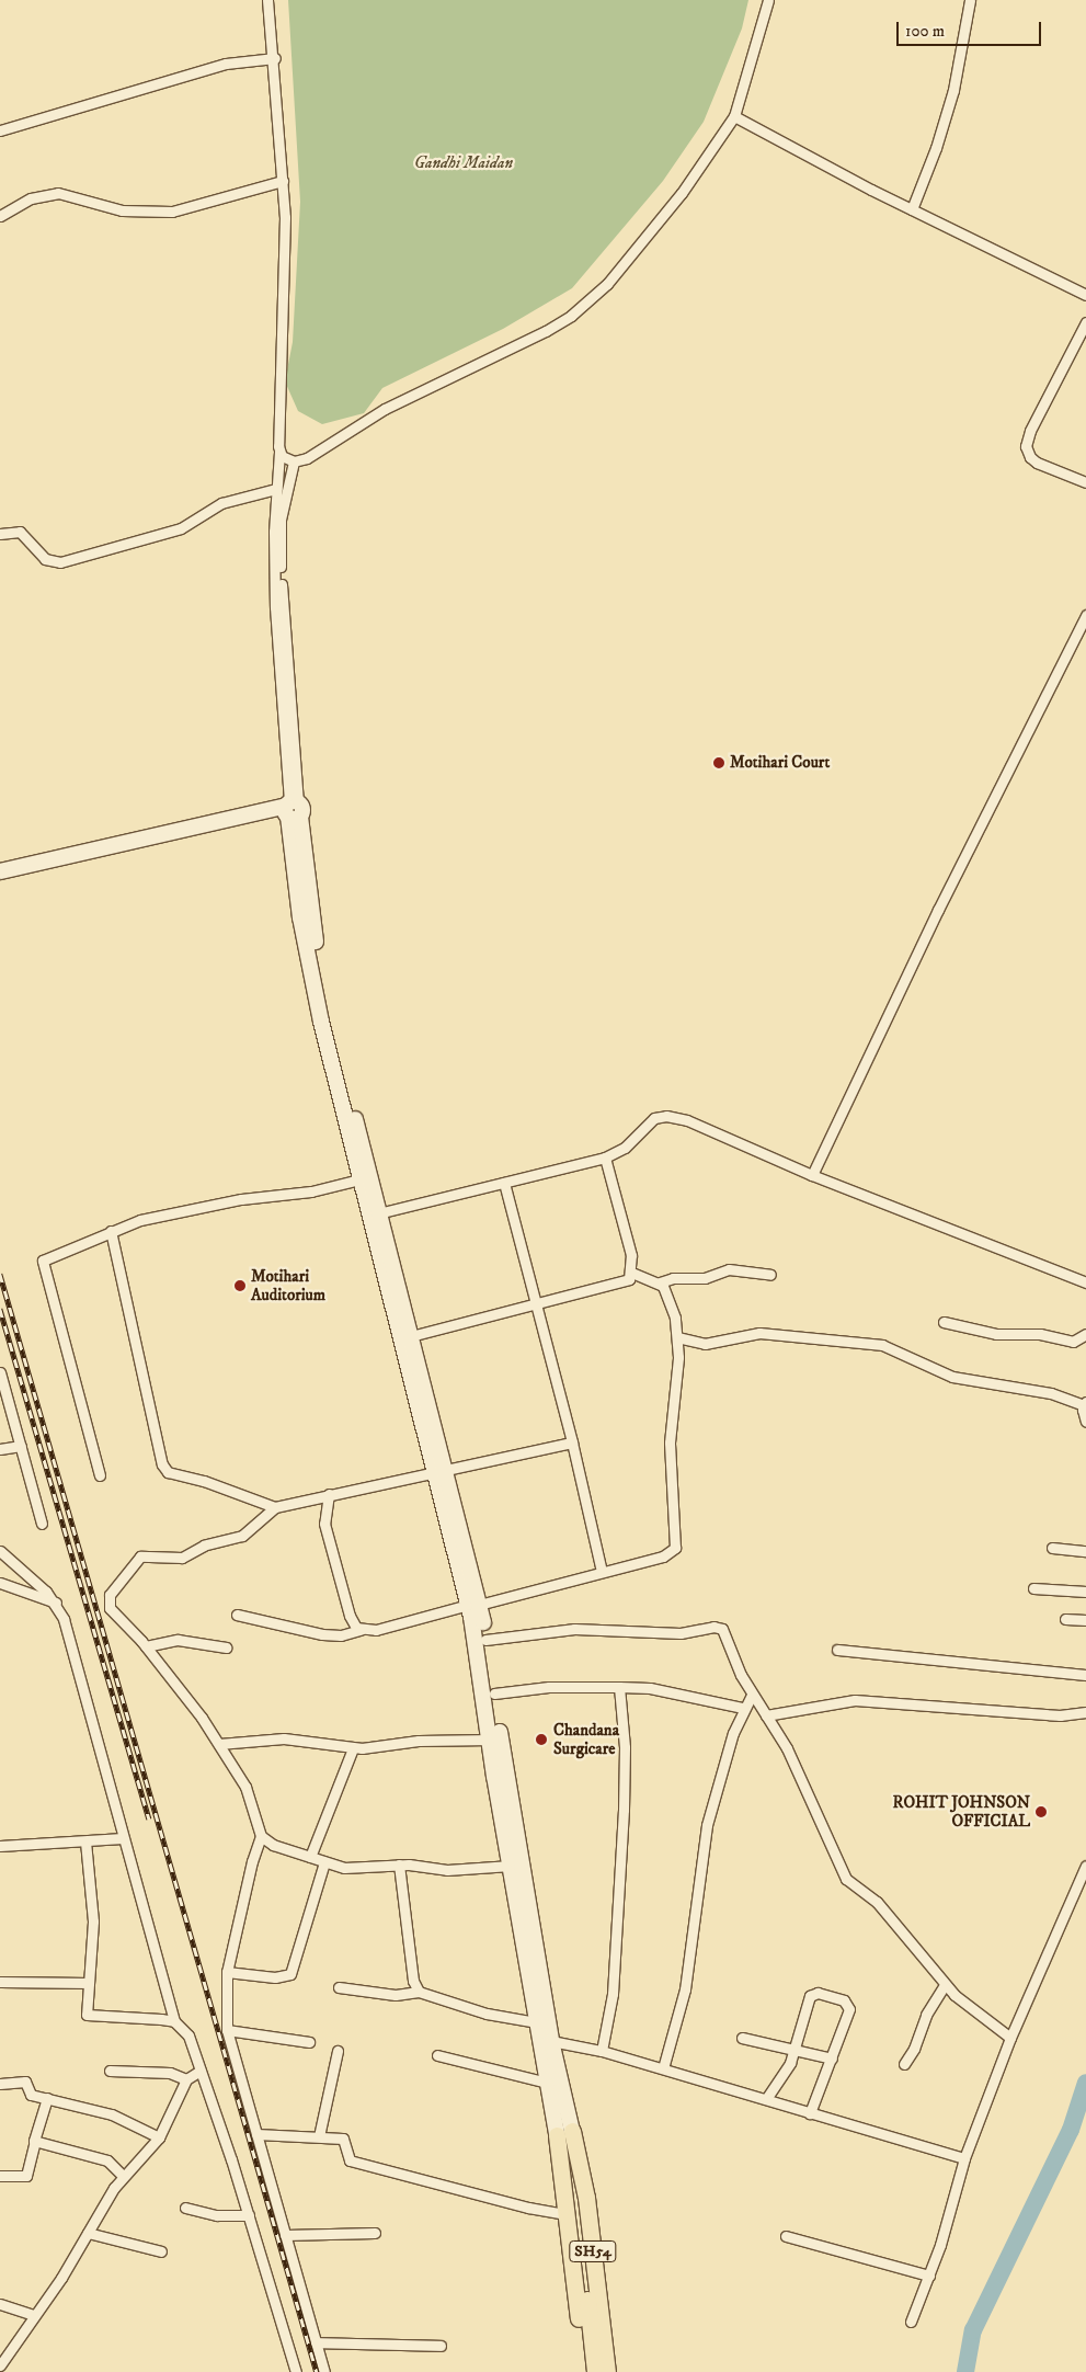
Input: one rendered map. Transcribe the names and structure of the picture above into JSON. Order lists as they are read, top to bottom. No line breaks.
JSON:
{"streets":{"main road":["SH54"]},"parks":["Gandhi Maidan"],"places":["Motihari Court","Motihari Auditorium","Chandana Surgicare","ROHIT JOHNSON OFFICIAL"],"scale_bar":"100 m"}
